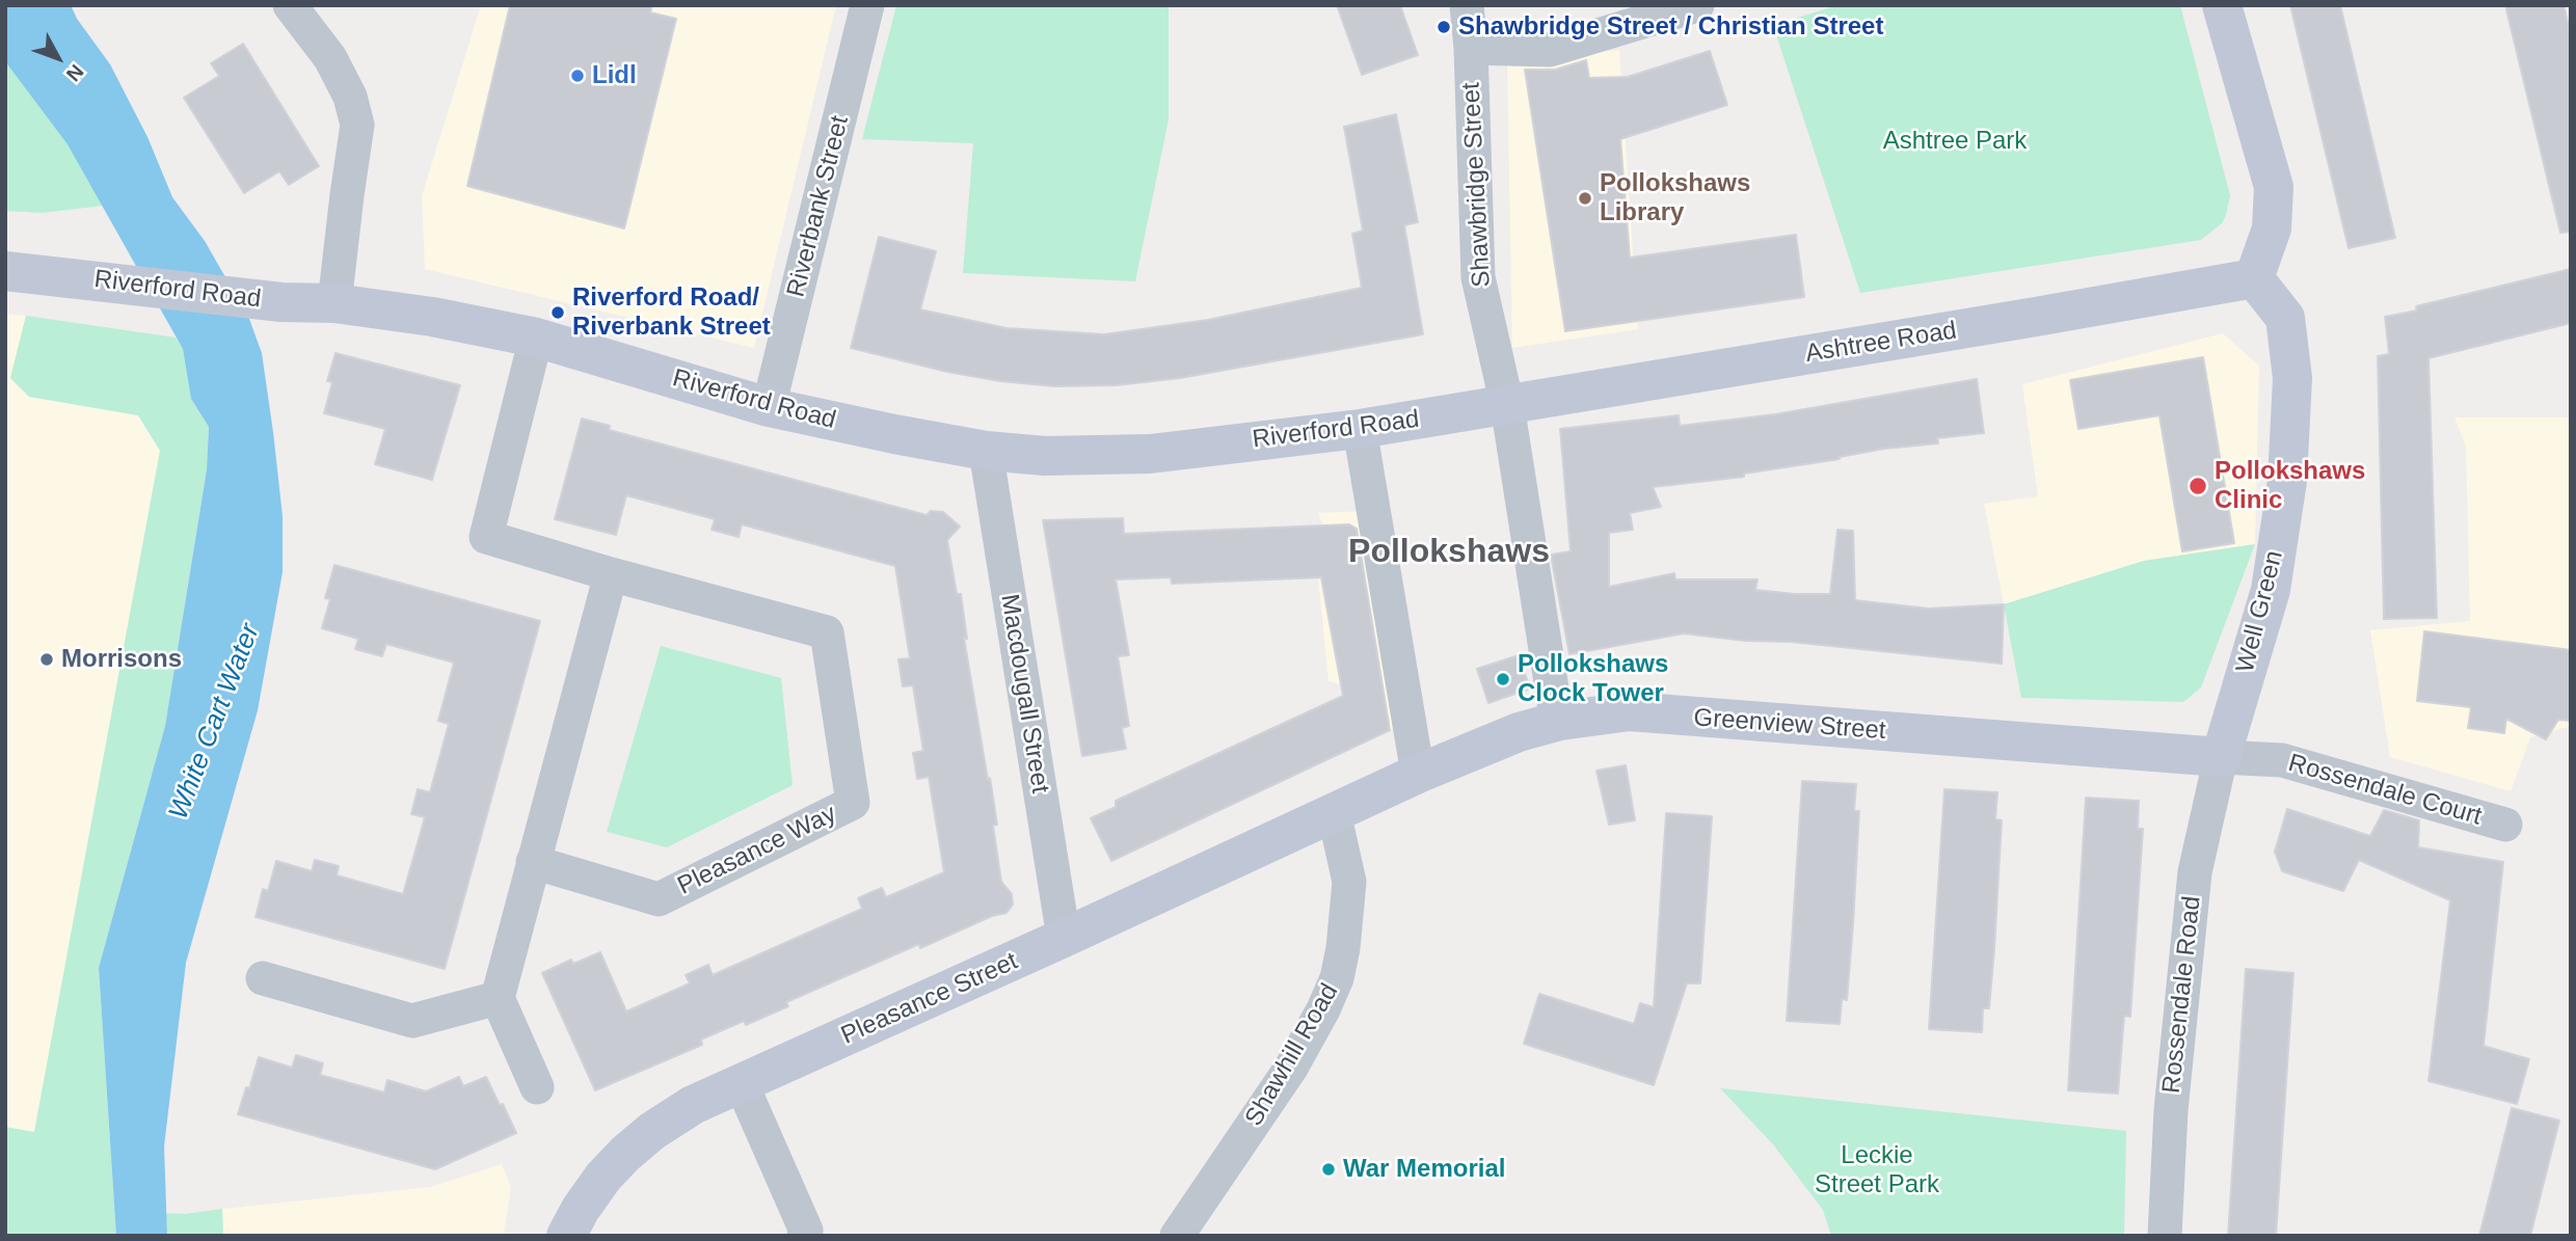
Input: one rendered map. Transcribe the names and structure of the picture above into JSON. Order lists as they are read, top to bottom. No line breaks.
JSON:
{"streets":{"street":["Shawbridge Street","Riverbank Street","Riverford Road","Ashtree Road","Well Green","Macdougall Street","Greenview Street","Rossendale Court","Pleasance Way","Rossendale Road","Pleasance Street","Shawhill Road"]},"crossings":[["Shawbridge Street","Riverford Road"],["Shawbridge Street","Ashtree Road"],["Shawbridge Street","Greenview Street"],["Riverbank Street","Riverford Road"],["Riverford Road","Ashtree Road"],["Riverford Road","Macdougall Street"],["Riverford Road","Pleasance Way"],["Ashtree Road","Well Green"],["Well Green","Greenview Street"],["Well Green","Rossendale Court"],["Well Green","Rossendale Road"],["Macdougall Street","Pleasance Street"],["Greenview Street","Rossendale Court"],["Greenview Street","Rossendale Road"],["Greenview Street","Pleasance Street"],["Greenview Street","Shawhill Road"],["Rossendale Court","Rossendale Road"],["Pleasance Street","Shawhill Road"]],"districts":["Pollokshaws"],"water":["White Cart Water"],"parks":["Ashtree Park","Leckie Street Park"],"places":["Shawbridge Street / Christian Street","Lidl","Pollokshaws Library","Riverford Road/ Riverbank Street","Pollokshaws Clinic","Morrisons","Pollokshaws Clock Tower","War Memorial"],"north":"bottom right"}
